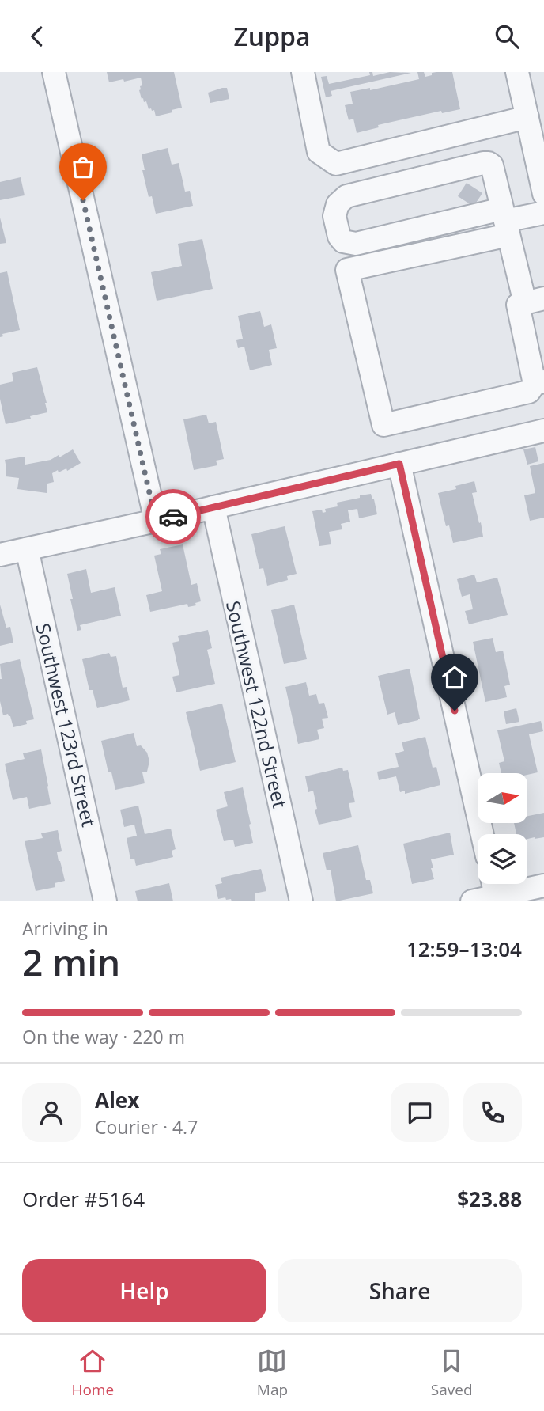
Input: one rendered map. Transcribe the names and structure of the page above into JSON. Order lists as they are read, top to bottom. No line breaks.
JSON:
{"streets":{"street":["Southwest 122nd Street","Southwest 123rd Street"]},"north":"right","page":{"header":"Zuppa","heading":["2 min","Arriving in","12:59–13:04"],"panel":["Alex","Courier · 4.7","Order #5164","$23.88"],"bar":"On the way · 220 m","buttons":["Help","Share"],"tabs":["Home","Map","Saved"]}}
